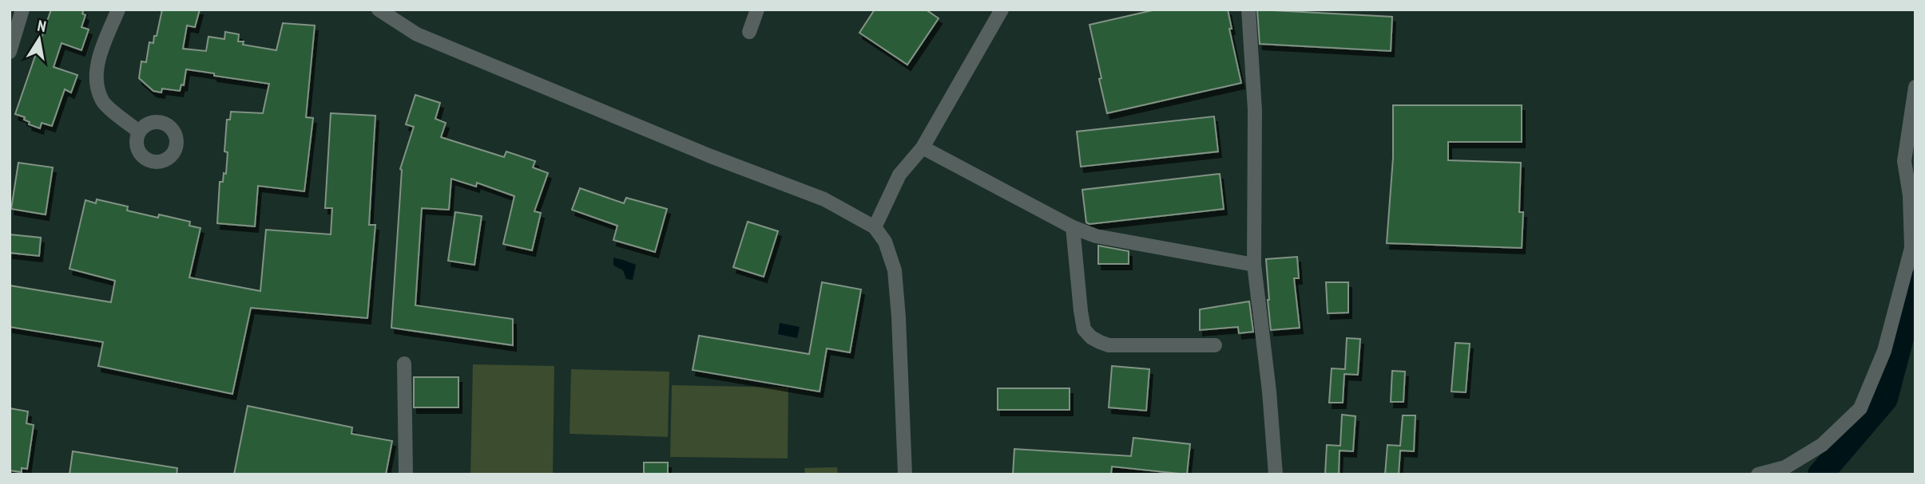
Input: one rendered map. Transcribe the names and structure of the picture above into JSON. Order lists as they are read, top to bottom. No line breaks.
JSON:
{"north":"top"}
